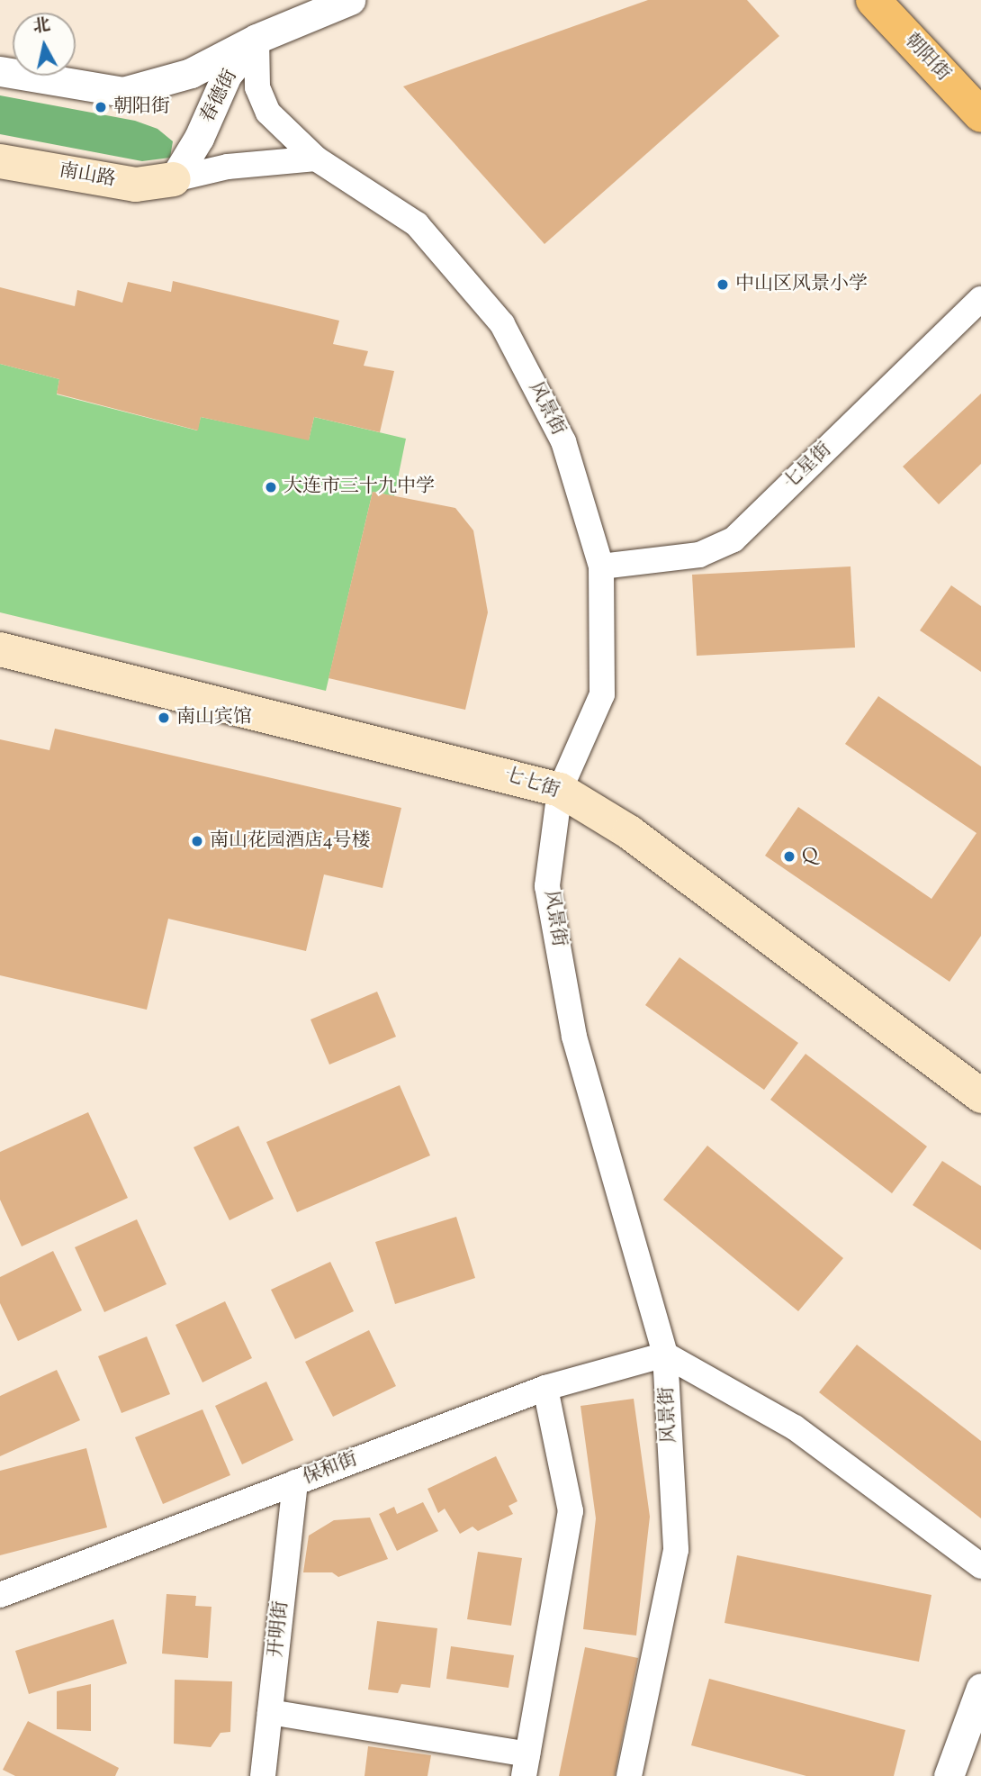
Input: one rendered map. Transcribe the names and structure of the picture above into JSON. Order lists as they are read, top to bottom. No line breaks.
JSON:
{"streets":{"main road":["朝阳街","南山路","七七街"],"street":["春德街","风景街","七星街","保和街","开明街"]},"crossings":[["春德街","南山路"],["春德街","风景街"],["风景街","七星街"],["风景街","七七街"],["风景街","保和街"],["保和街","开明街"]],"places":["朝阳街","中山区风景小学","大连市三十九中学","南山宾馆","南山花园酒店4号楼","Q"],"north":"top"}
